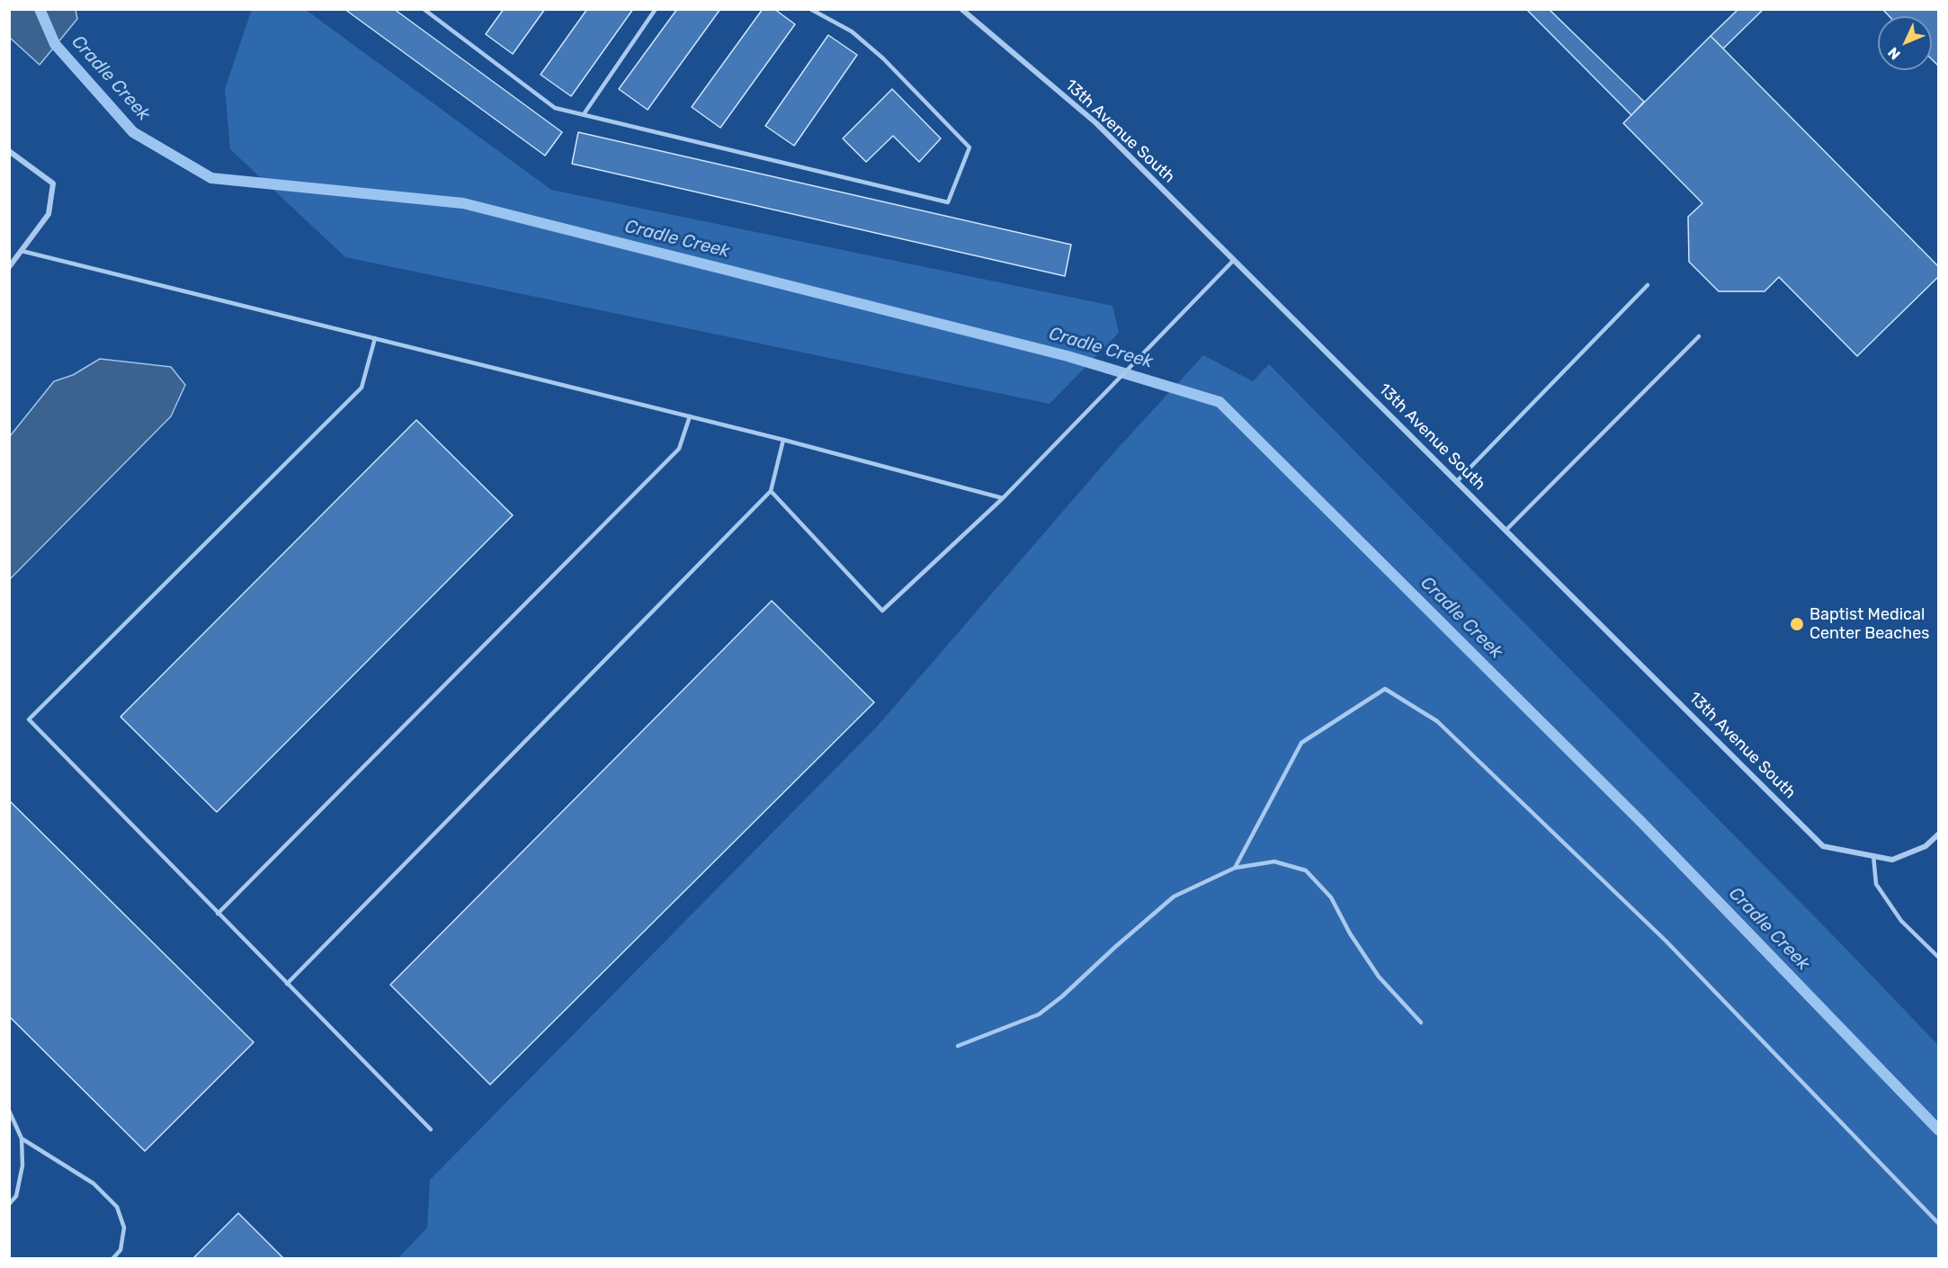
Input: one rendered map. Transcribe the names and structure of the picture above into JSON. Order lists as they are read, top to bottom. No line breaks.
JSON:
{"streets":{"street":["13th Avenue South"]},"water":["Cradle Creek"],"places":["Baptist Medical Center Beaches"],"north":"bottom left"}
